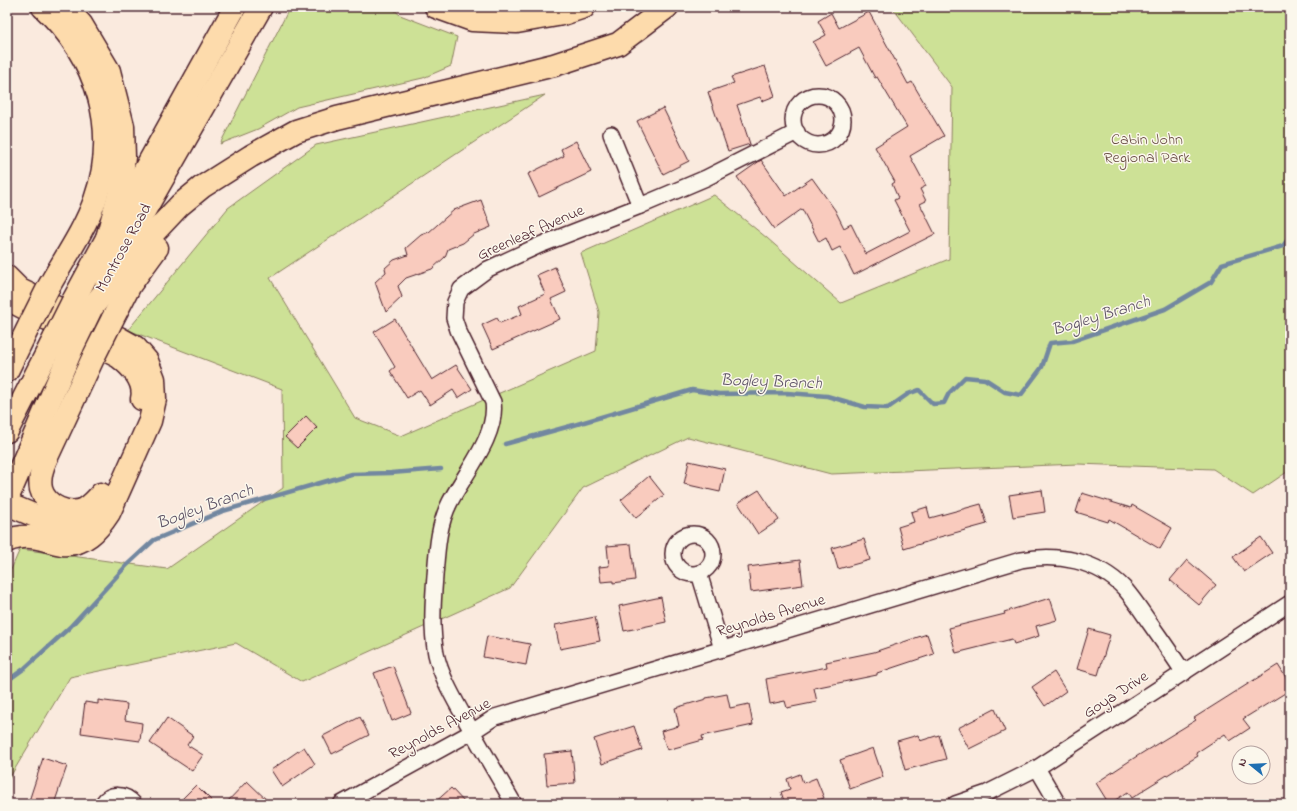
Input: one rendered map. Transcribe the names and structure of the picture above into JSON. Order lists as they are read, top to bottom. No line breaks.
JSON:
{"streets":{"main road":["Montrose Road"],"street":["Greenleaf Avenue","Reynolds Avenue","Goya Drive"]},"crossings":[["Greenleaf Avenue","Reynolds Avenue"],["Reynolds Avenue","Goya Drive"]],"water":["Bogley Branch"],"parks":["Cabin John Regional Park"],"north":"left"}
